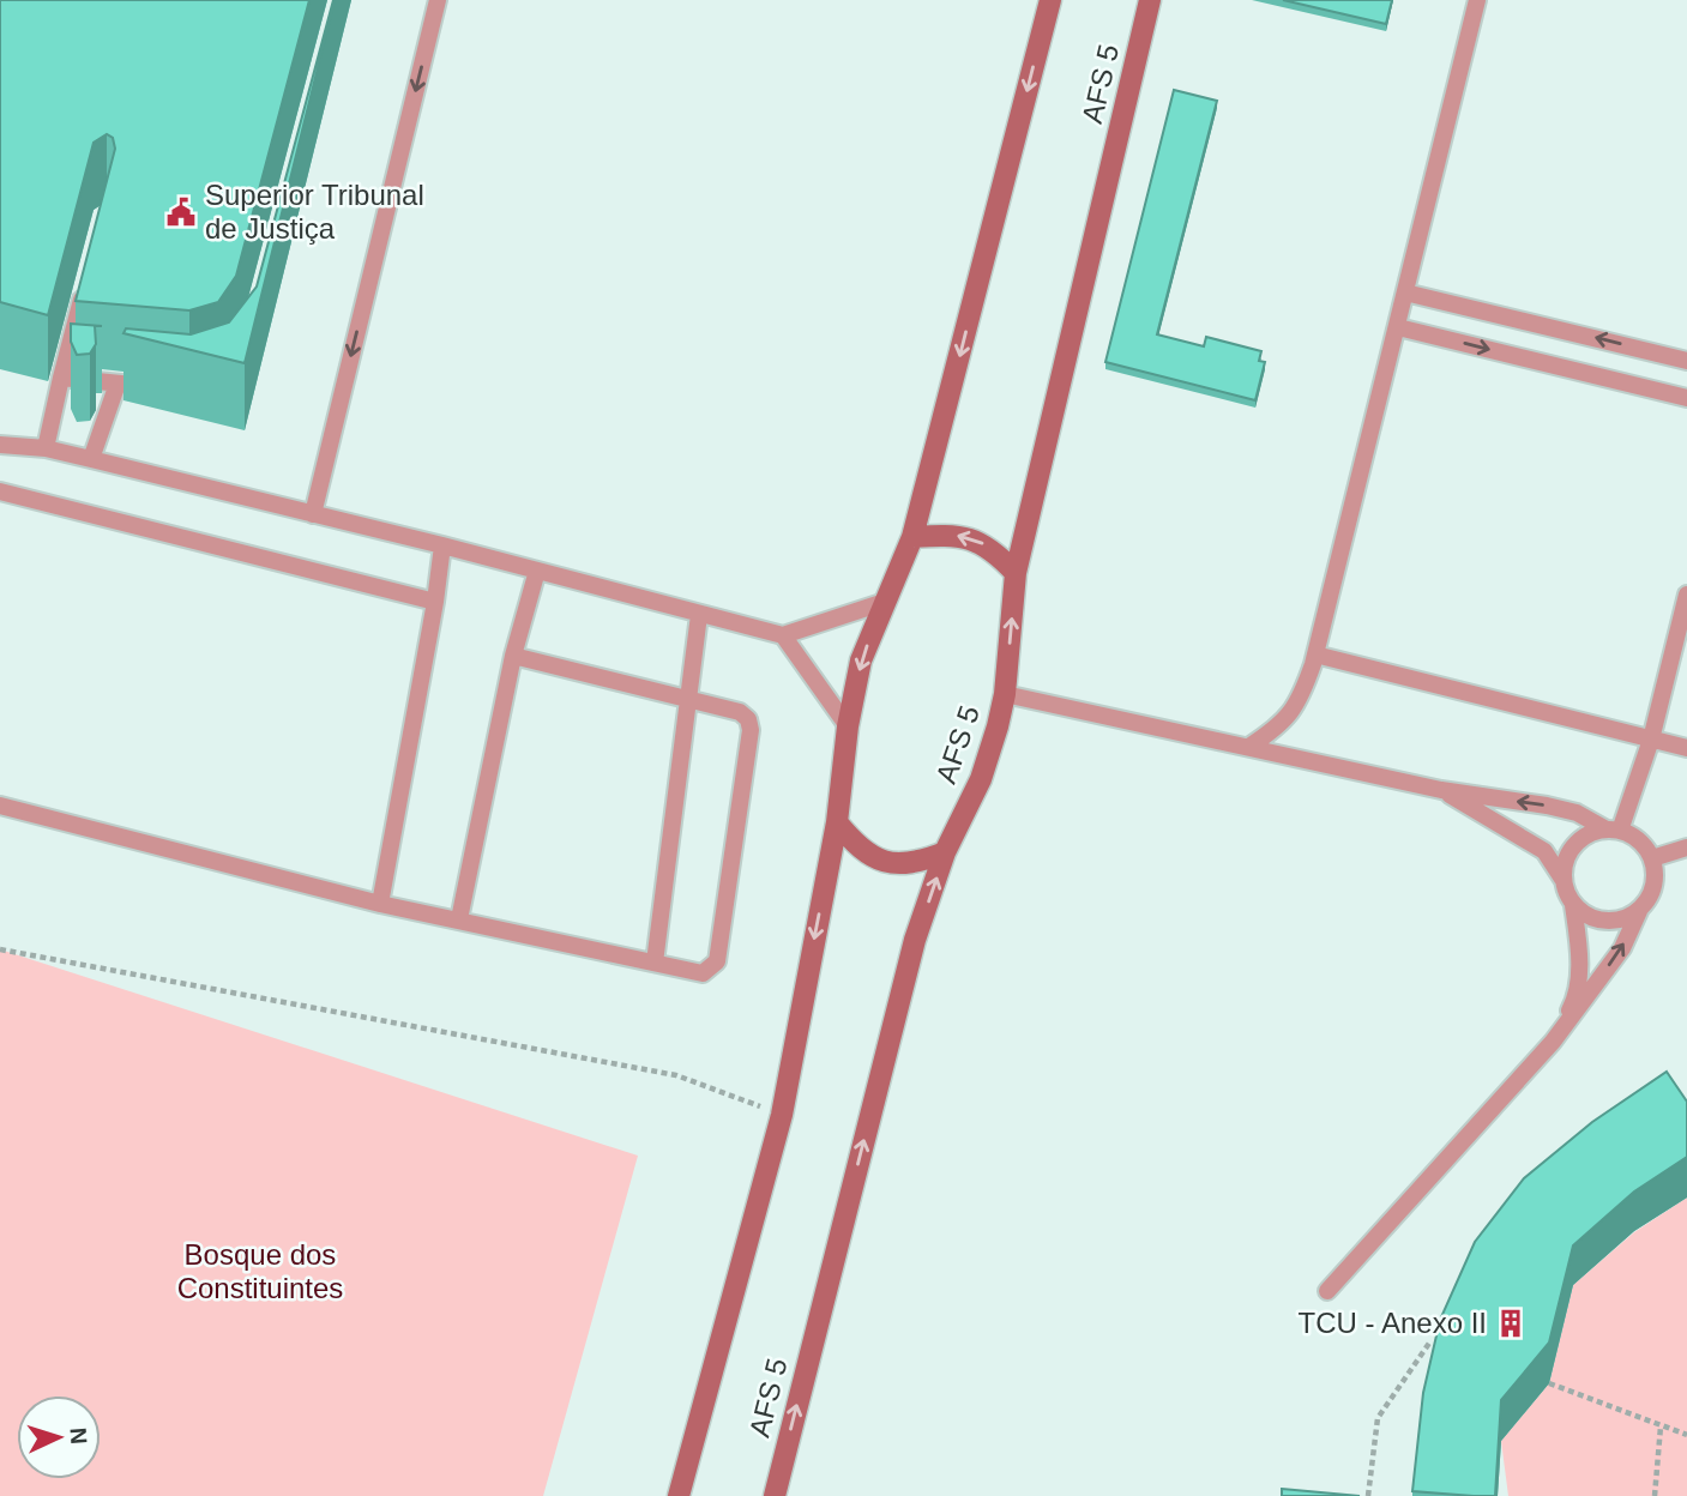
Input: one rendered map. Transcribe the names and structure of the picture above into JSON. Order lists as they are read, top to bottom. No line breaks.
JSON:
{"streets":{"main road":["AFS 5"]},"parks":["Bosque dos Constituintes"],"places":{"public building":["Superior Tribunal de Justiça"],"building":["TCU - Anexo II"]},"north":"right"}
